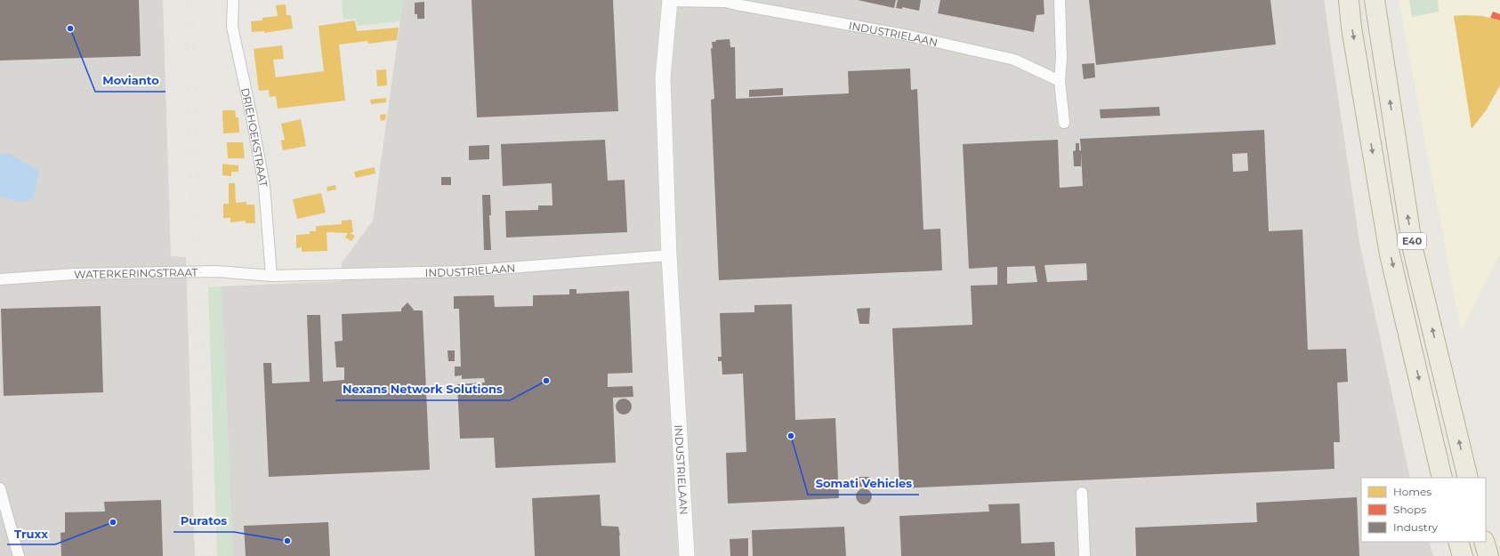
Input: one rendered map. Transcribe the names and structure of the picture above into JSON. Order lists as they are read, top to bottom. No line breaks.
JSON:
{"streets":{"highway":["E40"],"street":["INDUSTRIELAAN","DRIEHOEKSTRAAT","WATERKERINGSTRAAT"]},"crossings":[["INDUSTRIELAAN","DRIEHOEKSTRAAT"],["INDUSTRIELAAN","WATERKERINGSTRAAT"],["DRIEHOEKSTRAAT","WATERKERINGSTRAAT"]],"places":["Movianto","Nexans Network Solutions","Somati Vehicles","Truxx","Puratos"],"legend":["Homes","Shops","Industry"]}
